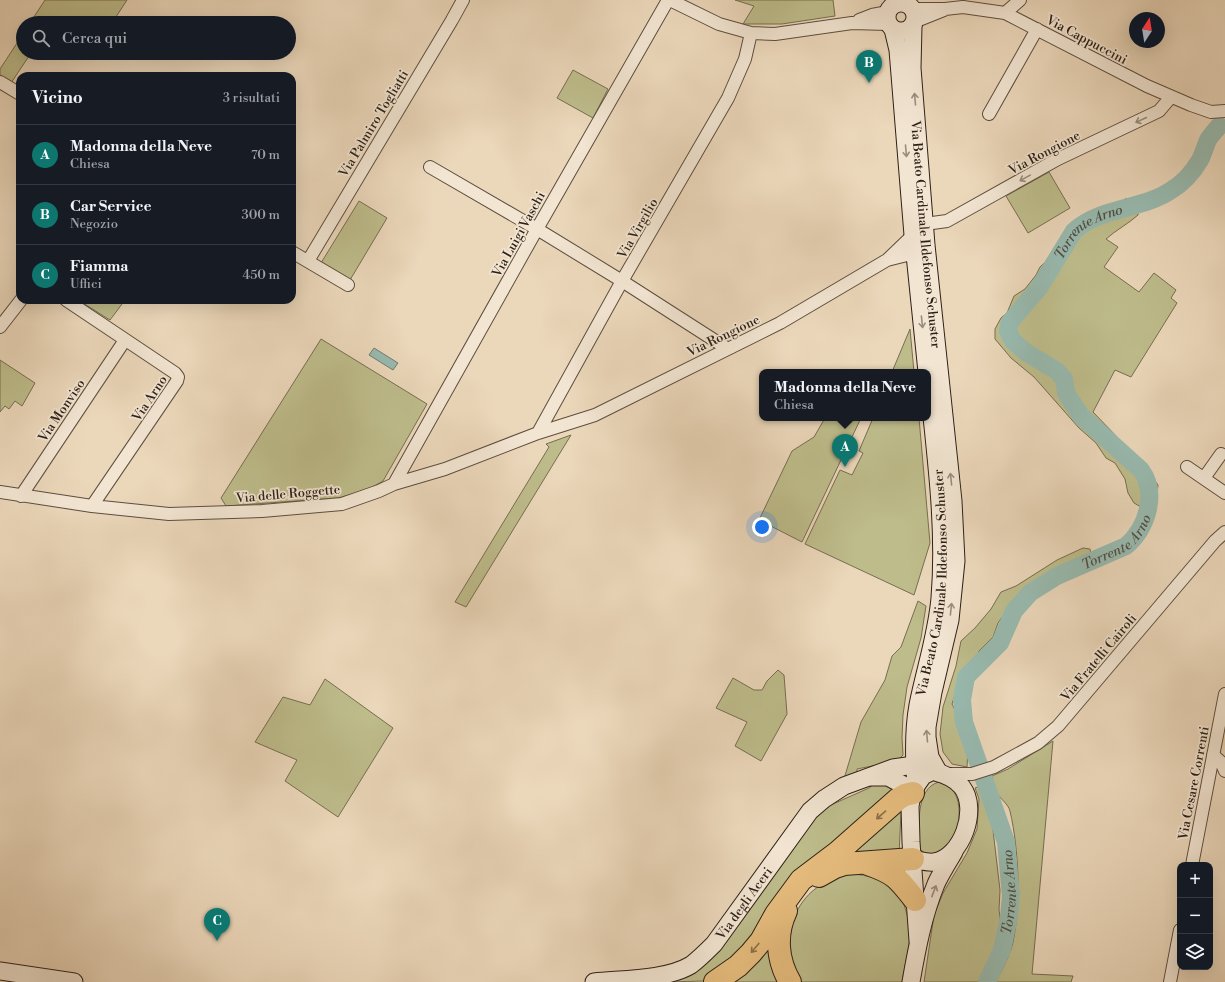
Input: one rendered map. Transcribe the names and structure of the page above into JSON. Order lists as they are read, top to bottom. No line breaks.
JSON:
{"streets":{"street":["Via Cappuccini","Via Palmiro Togliatti","Via Rongione","Via Virgilio","Via Luigi Vaschi","Via Beato Cardinale Ildefonso Schuster","Via Arno","Via Monviso","Via delle Roggette","Via Fratelli Cairoli","Via Cesare Correnti","Via degli Aceri"]},"crossings":[["Via Cappuccini","Via Rongione"],["Via Cappuccini","Via Beato Cardinale Ildefonso Schuster"],["Via Rongione","Via Beato Cardinale Ildefonso Schuster"],["Via Rongione","Via delle Roggette"],["Via Virgilio","Via delle Roggette"],["Via Luigi Vaschi","Via delle Roggette"],["Via Beato Cardinale Ildefonso Schuster","Via Fratelli Cairoli"],["Via Beato Cardinale Ildefonso Schuster","Via degli Aceri"],["Via Arno","Via Monviso"],["Via Arno","Via delle Roggette"],["Via Monviso","Via delle Roggette"],["Via Fratelli Cairoli","Via degli Aceri"]],"one_way":["Via Rongione"],"water":["Torrente Arno"],"north":"top","page":{"search":"Cerca qui","pins":["B","A","C"],"heading":["Vicino","3 risultati"],"list":[{"mark":"A","name":"Madonna della Neve","note":"Chiesa","value":"70 m"},{"mark":"B","name":"Car Service","note":"Negozio","value":"300 m"},{"mark":"C","name":"Fiamma","note":"Uffici","value":"450 m"}],"popup":["Madonna della Neve","Chiesa"],"map_buttons":["+","−"]}}
